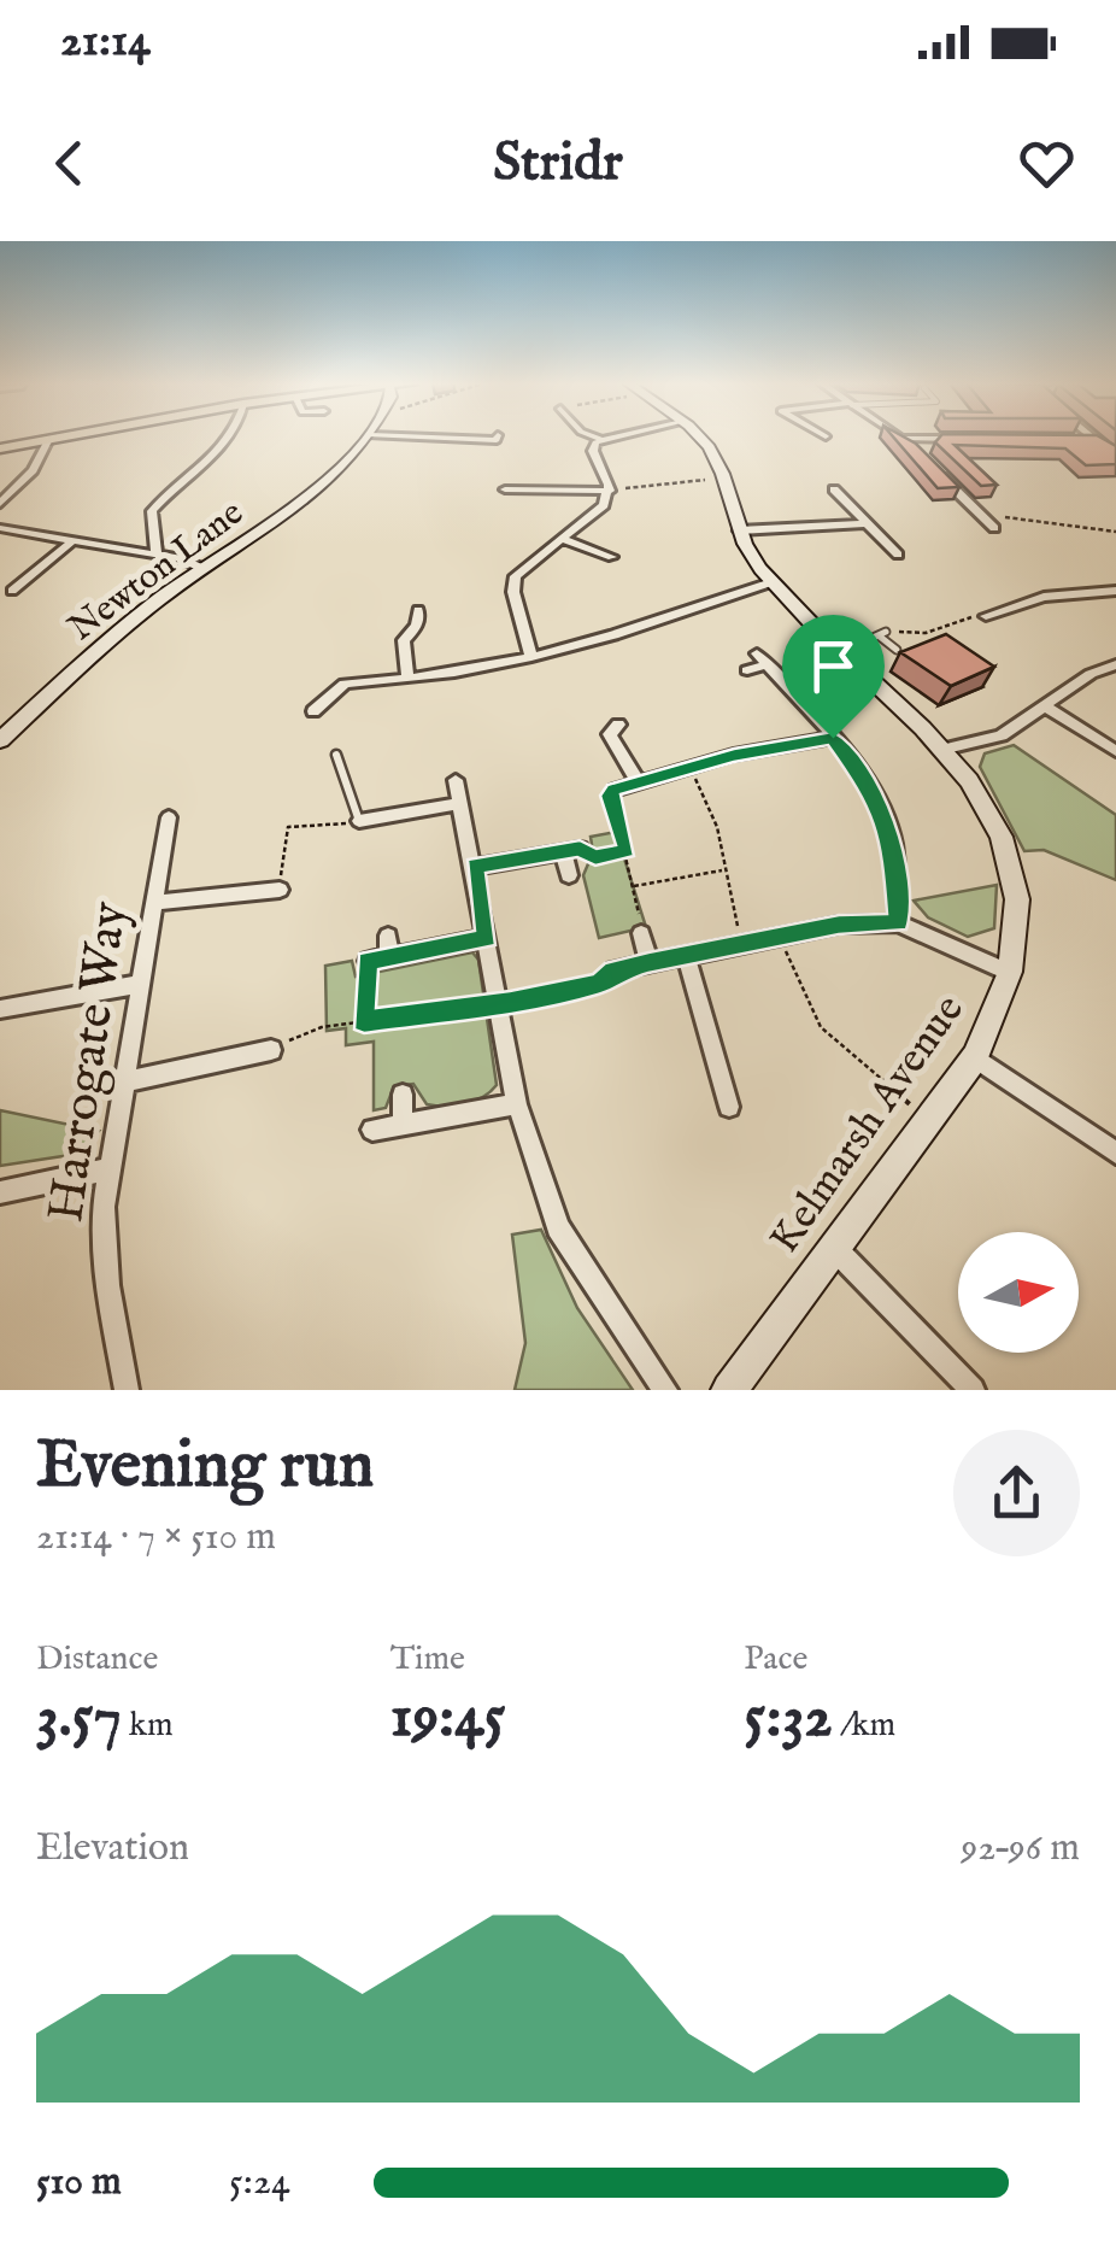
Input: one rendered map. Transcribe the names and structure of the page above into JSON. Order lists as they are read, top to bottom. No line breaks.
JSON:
{"streets":{"street":["Newton Lane","Harrogate Way","Kelmarsh Avenue"]},"north":"right","page":{"status":"21:14","header":"Stridr","heading":["Evening run","21:14 · 7 × 510 m"],"stats":[["Distance","3.57 km"],["Time","19:45"],["Pace","5:32 /km"]],"chart":["Elevation","92–96 m"],"list":[{"name":"510 m","note":"5:24"}]}}
